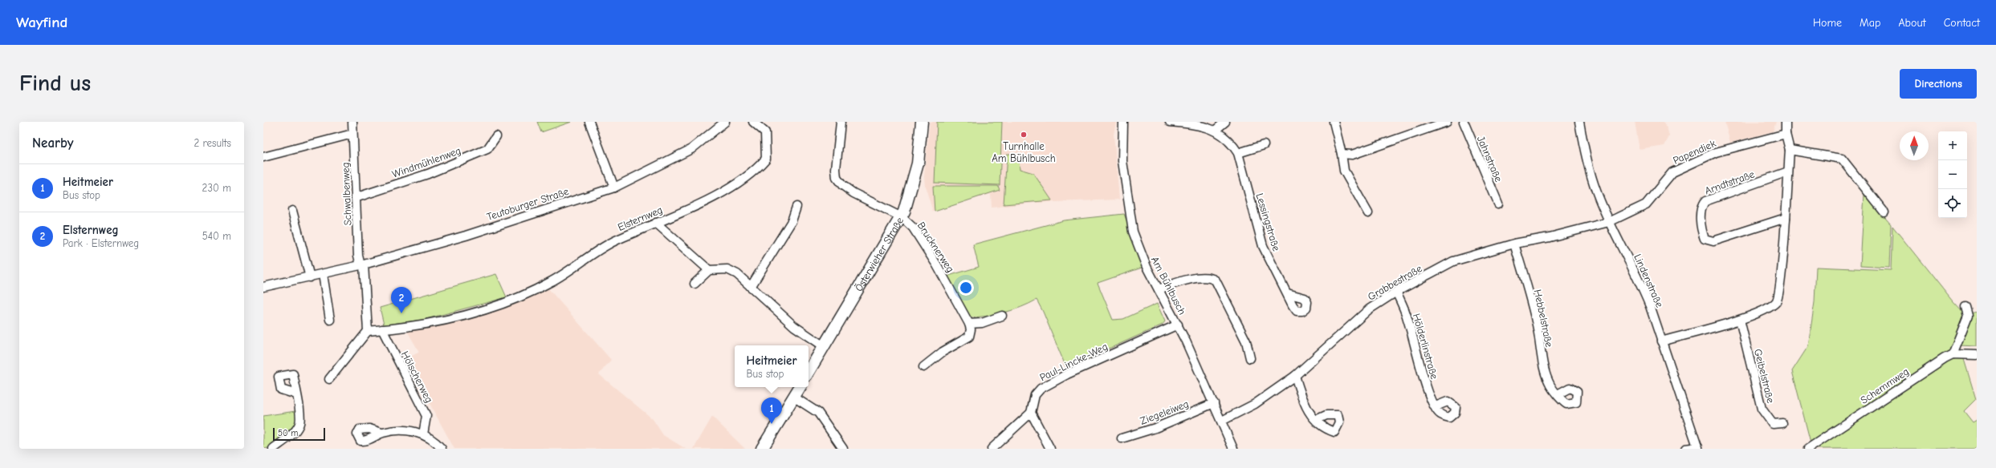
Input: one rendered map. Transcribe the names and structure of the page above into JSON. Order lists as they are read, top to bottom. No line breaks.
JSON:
{"streets":{"street":["Papendiek","Jahnstraße","Windmühlenweg","Arndtstraße","Schwalbenweg","Teutoburger Straße","Elsternweg","Lessingstraße","Brucknerweg","Österwieher Straße","Lindenstraße","Grabbestraße","Am Bühlbusch","Hebbelstraße","Hölderlinstraße","Paul-Lincke-Weg","Geibelstraße","Hölscherweg","Schemmweg","Ziegeleiweg"]},"crossings":[["Papendiek","Lindenstraße"],["Papendiek","Grabbestraße"],["Windmühlenweg","Schwalbenweg"],["Schwalbenweg","Teutoburger Straße"],["Schwalbenweg","Elsternweg"],["Elsternweg","Hölscherweg"],["Brucknerweg","Österwieher Straße"],["Lindenstraße","Grabbestraße"],["Grabbestraße","Am Bühlbusch"],["Grabbestraße","Hebbelstraße"],["Grabbestraße","Hölderlinstraße"],["Am Bühlbusch","Paul-Lincke-Weg"],["Am Bühlbusch","Ziegeleiweg"]],"places":["Turnhalle Am Bühlbusch"],"scale_bar":"50 m","north":"top","page":{"header":"Wayfind","nav":["Home","Map","About","Contact"],"buttons":"Directions","title":"Find us","heading":["Nearby","2 results"],"map_buttons":["+","−"],"list":[{"mark":"1","name":"Heitmeier","note":"Bus stop","value":"230 m"},{"mark":"2","name":"Elsternweg","note":"Park · Elsternweg","value":"540 m"}],"pins":["2","1"],"popup":["Heitmeier","Bus stop"],"scale":"50 m"}}
